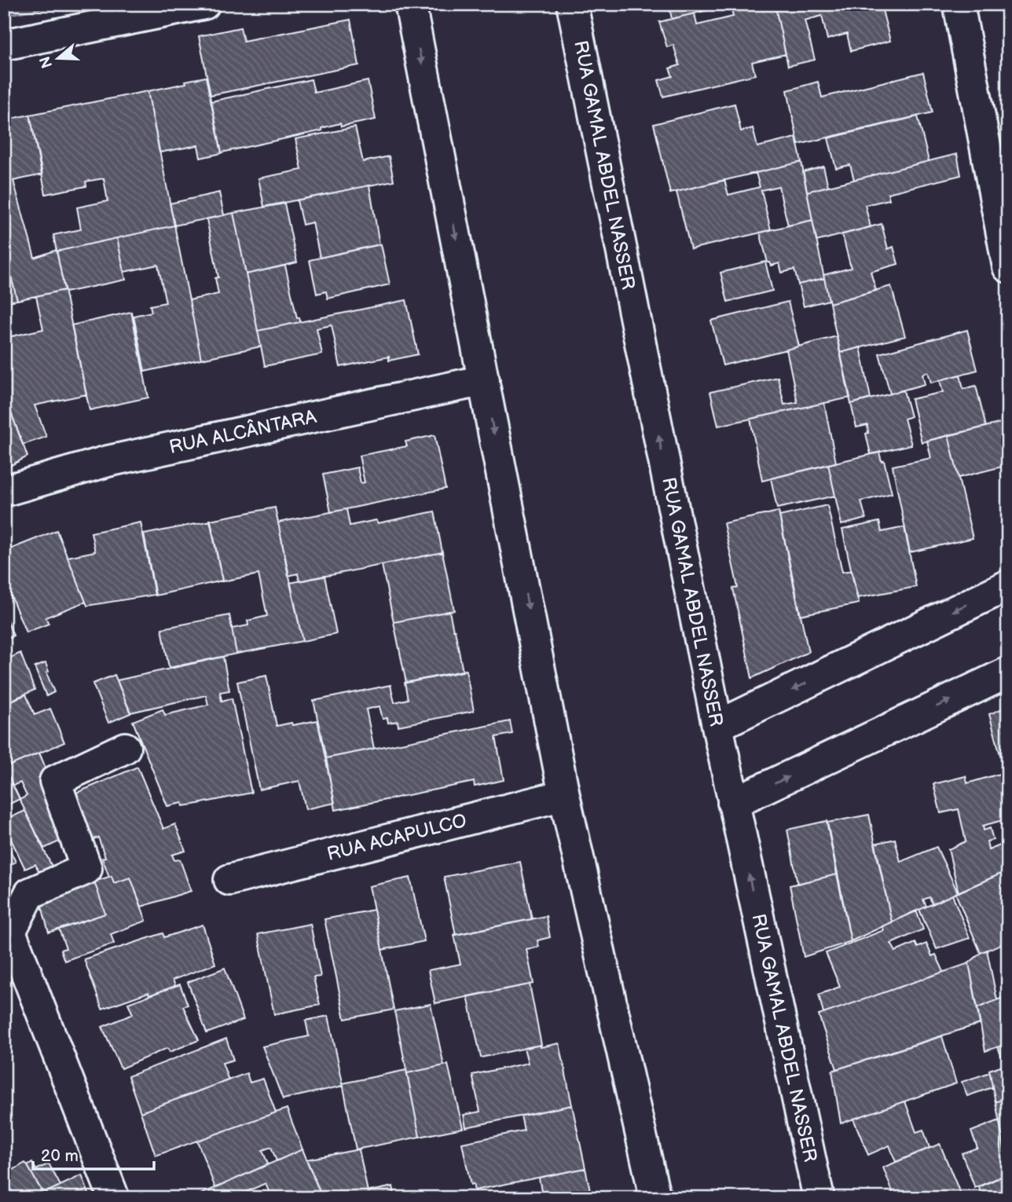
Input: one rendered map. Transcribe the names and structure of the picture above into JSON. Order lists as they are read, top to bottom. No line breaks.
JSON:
{"streets":{"street":["RUA GAMAL ABDEL NASSER","RUA ALCÂNTARA","RUA ACAPULCO"]},"scale_bar":"20 m","north":"left"}
